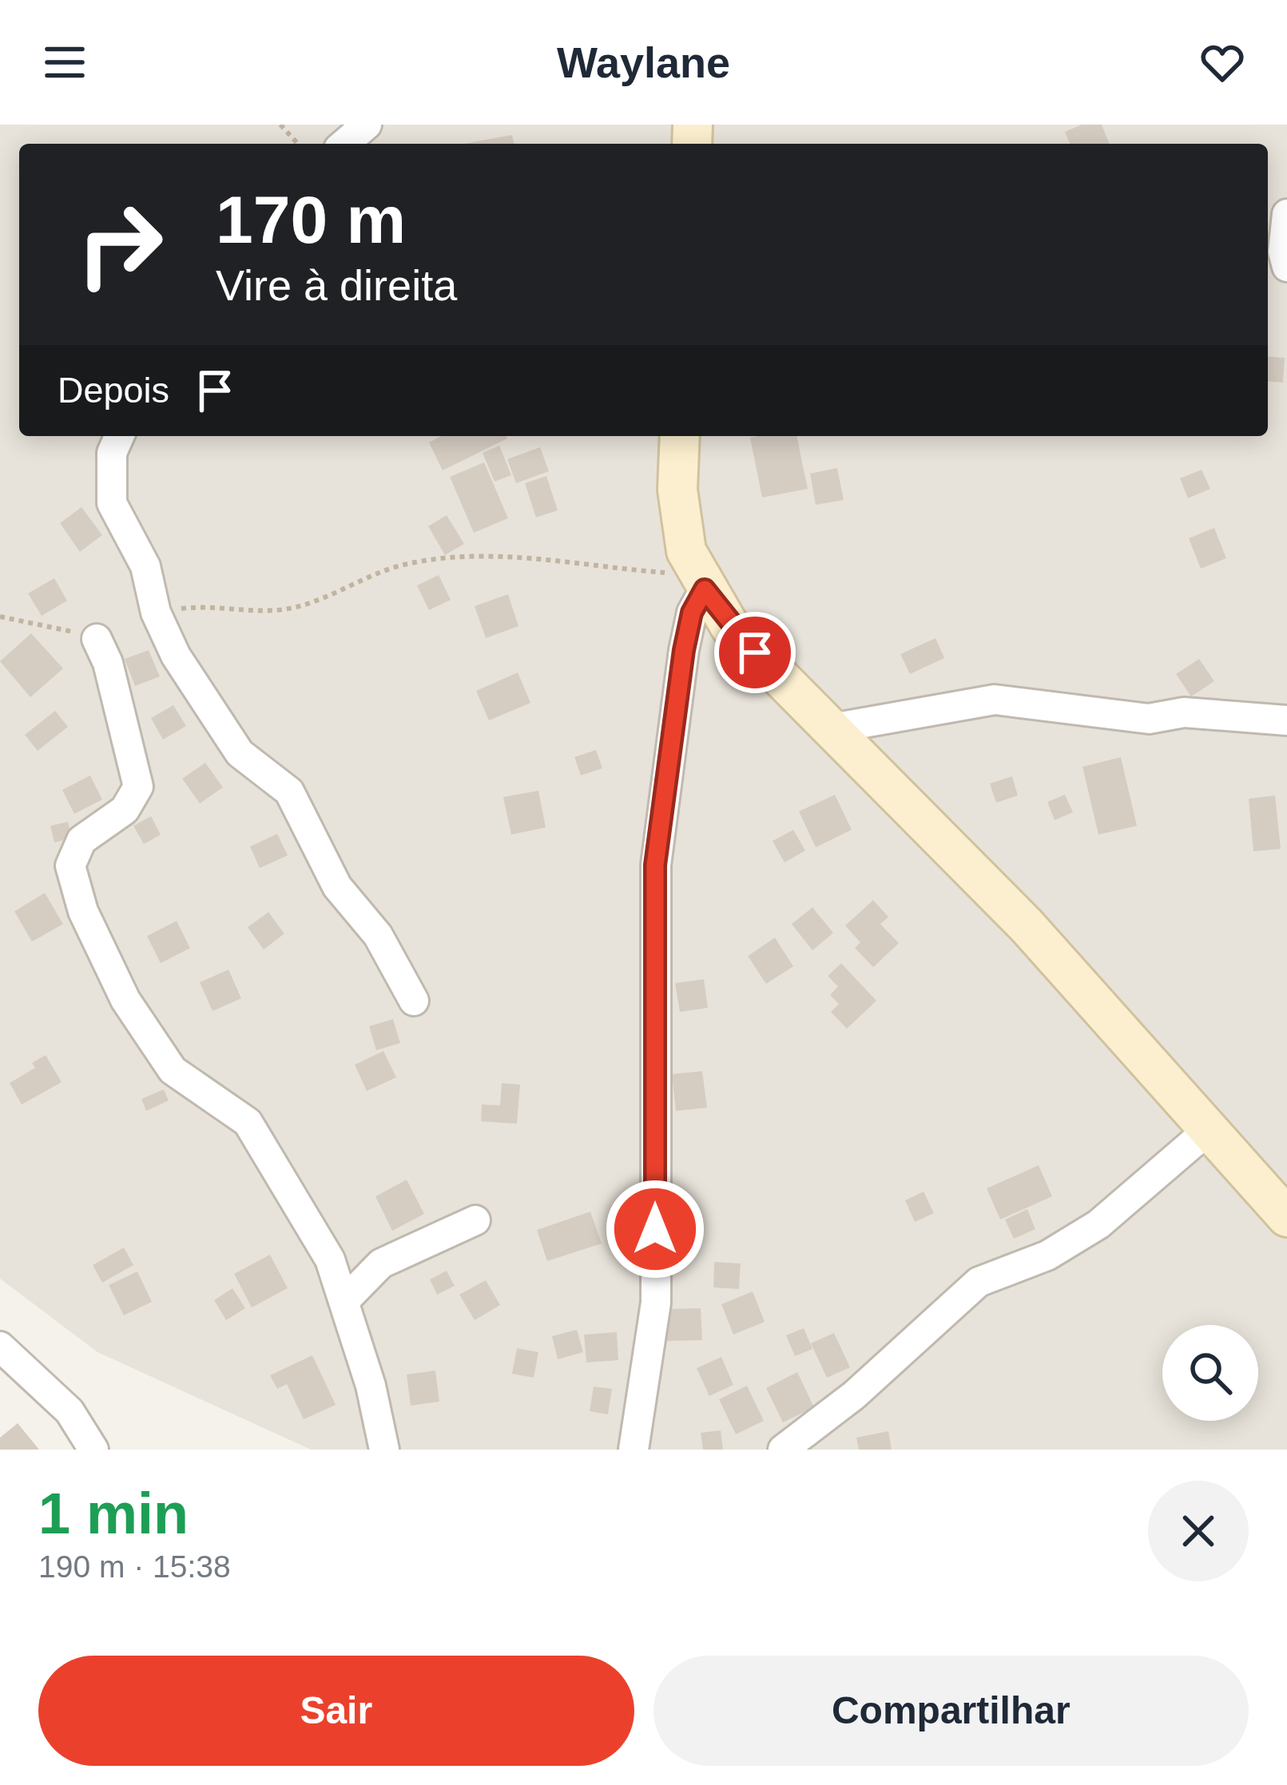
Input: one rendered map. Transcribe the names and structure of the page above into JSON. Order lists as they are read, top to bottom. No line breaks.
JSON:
{"page":{"header":"Waylane","turn":["170 m","Vire à direita"],"then":"Depois","heading":["1 min","190 m · 15:38"],"buttons":["Sair","Compartilhar"]}}
